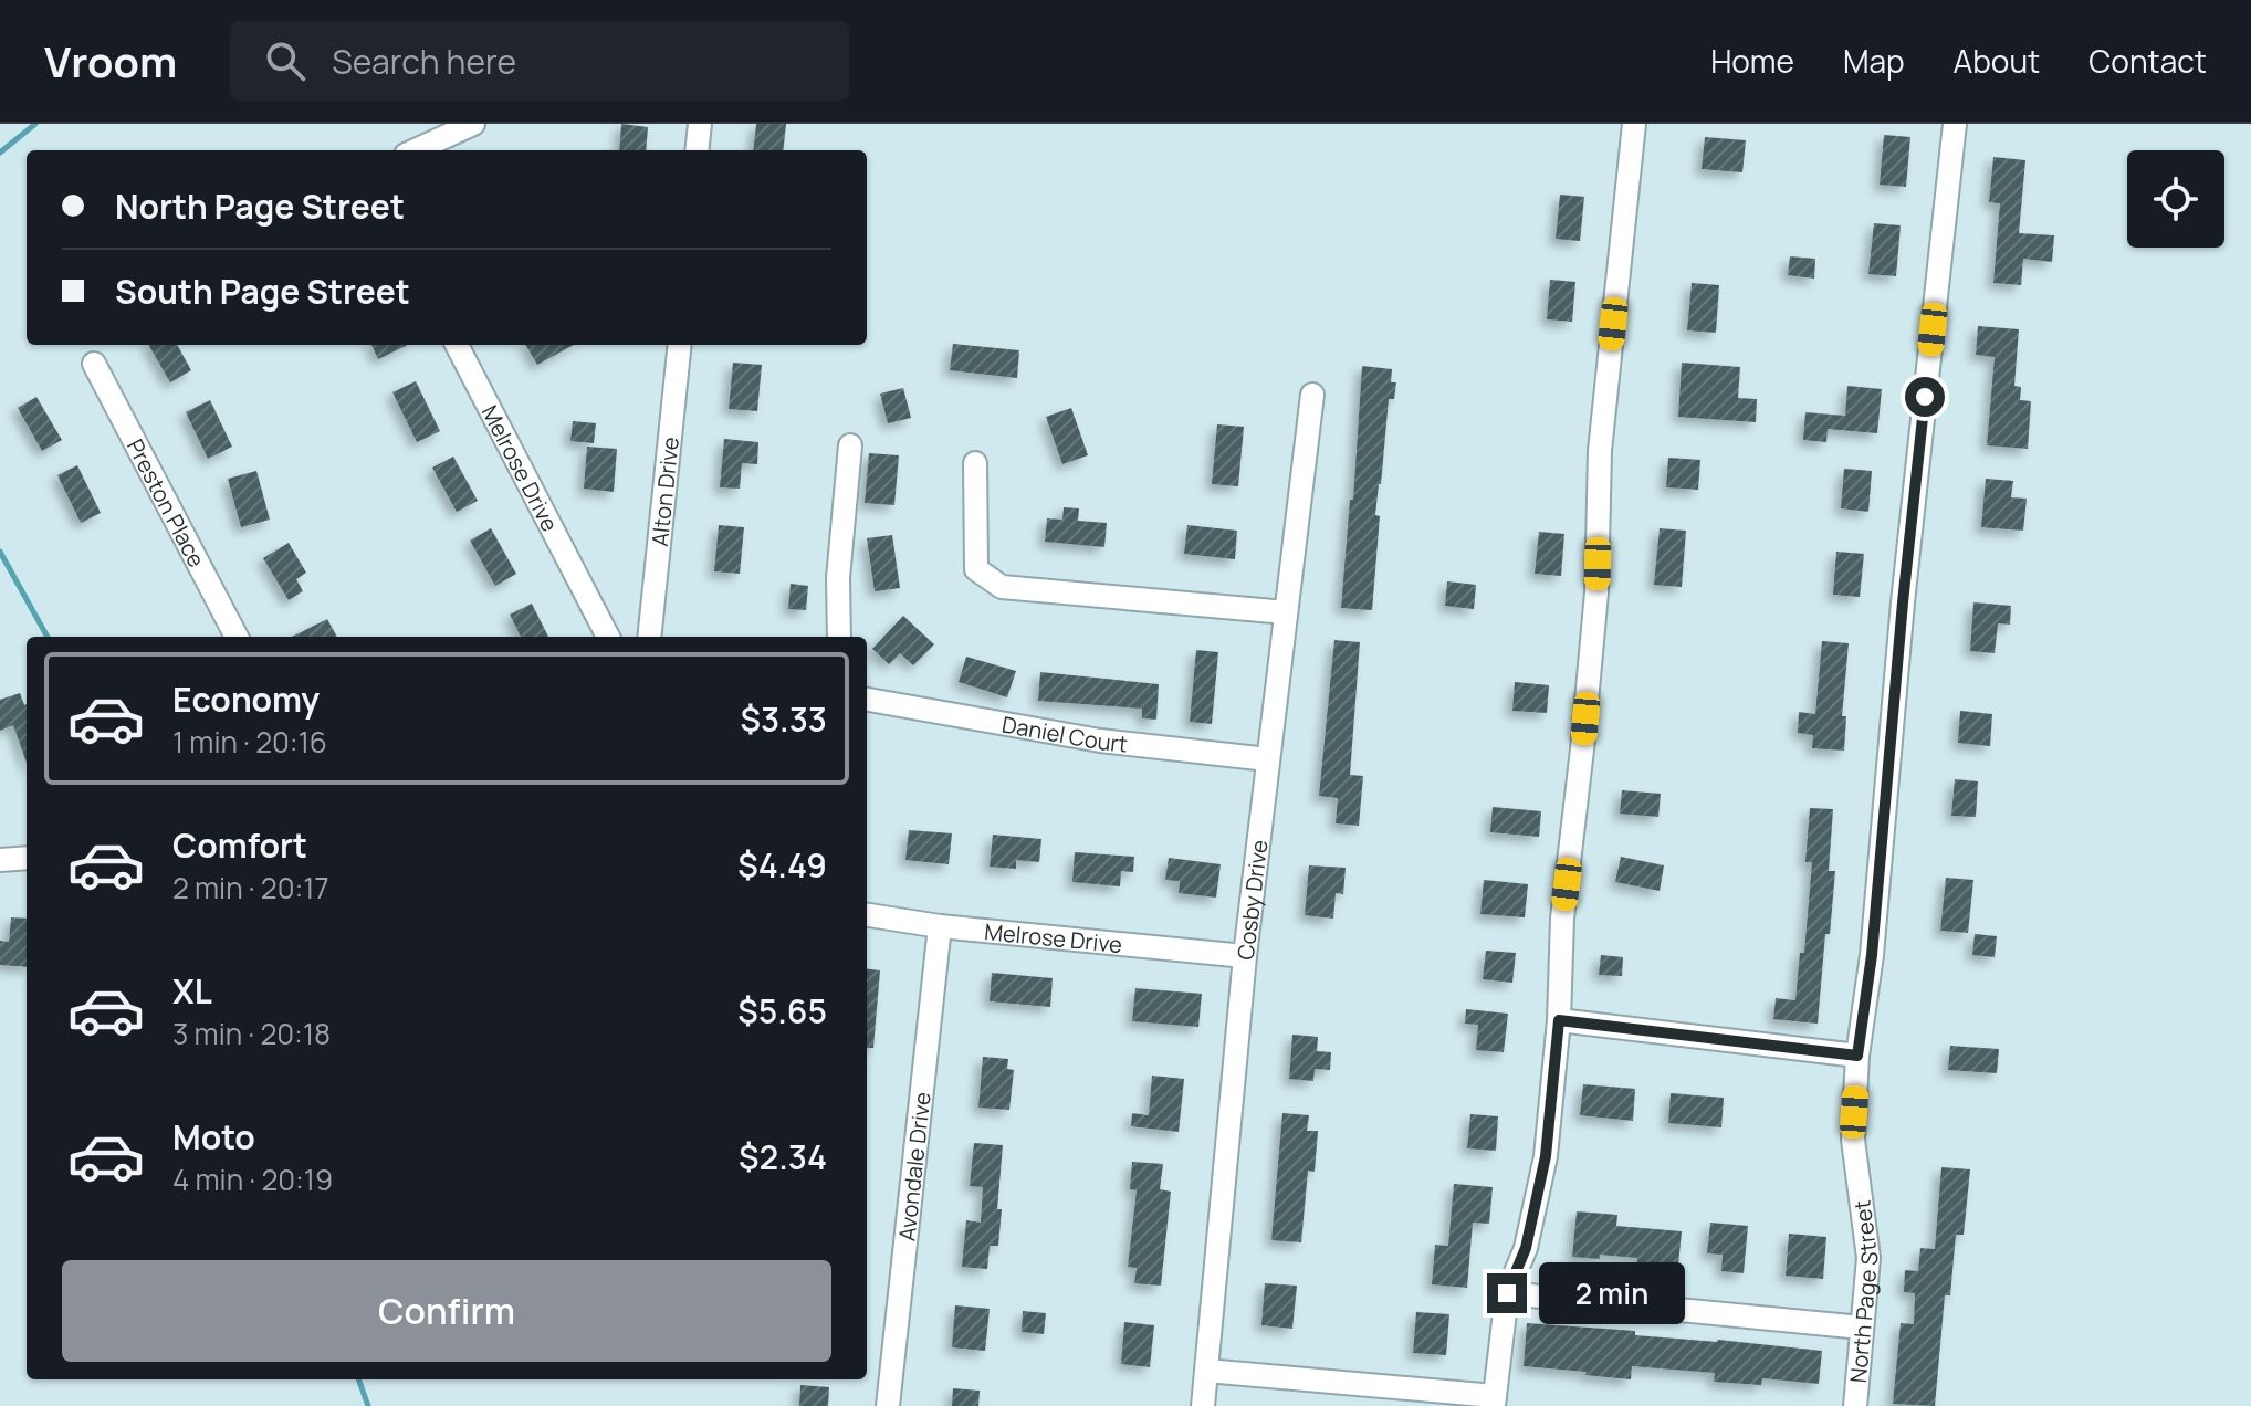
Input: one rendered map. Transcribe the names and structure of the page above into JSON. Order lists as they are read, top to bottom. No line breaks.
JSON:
{"streets":{"street":["Melrose Drive","Alton Drive","Preston Place","Daniel Court","Cosby Drive","Avondale Drive","North Page Street"]},"crossings":[["Melrose Drive","Cosby Drive"],["Melrose Drive","Avondale Drive"],["Daniel Court","Cosby Drive"]],"page":{"header":"Vroom","search":"Search here","nav":["Home","Map","About","Contact"],"banner":["North Page Street","South Page Street"],"list":[{"name":"Economy","note":"1 min · 20:16","value":"$3.33"},{"name":"Comfort","note":"2 min · 20:17","value":"$4.49"},{"name":"XL","note":"3 min · 20:18","value":"$5.65"},{"name":"Moto","note":"4 min · 20:19","value":"$2.34"}],"buttons":"Confirm","bubble":"2 min"}}
